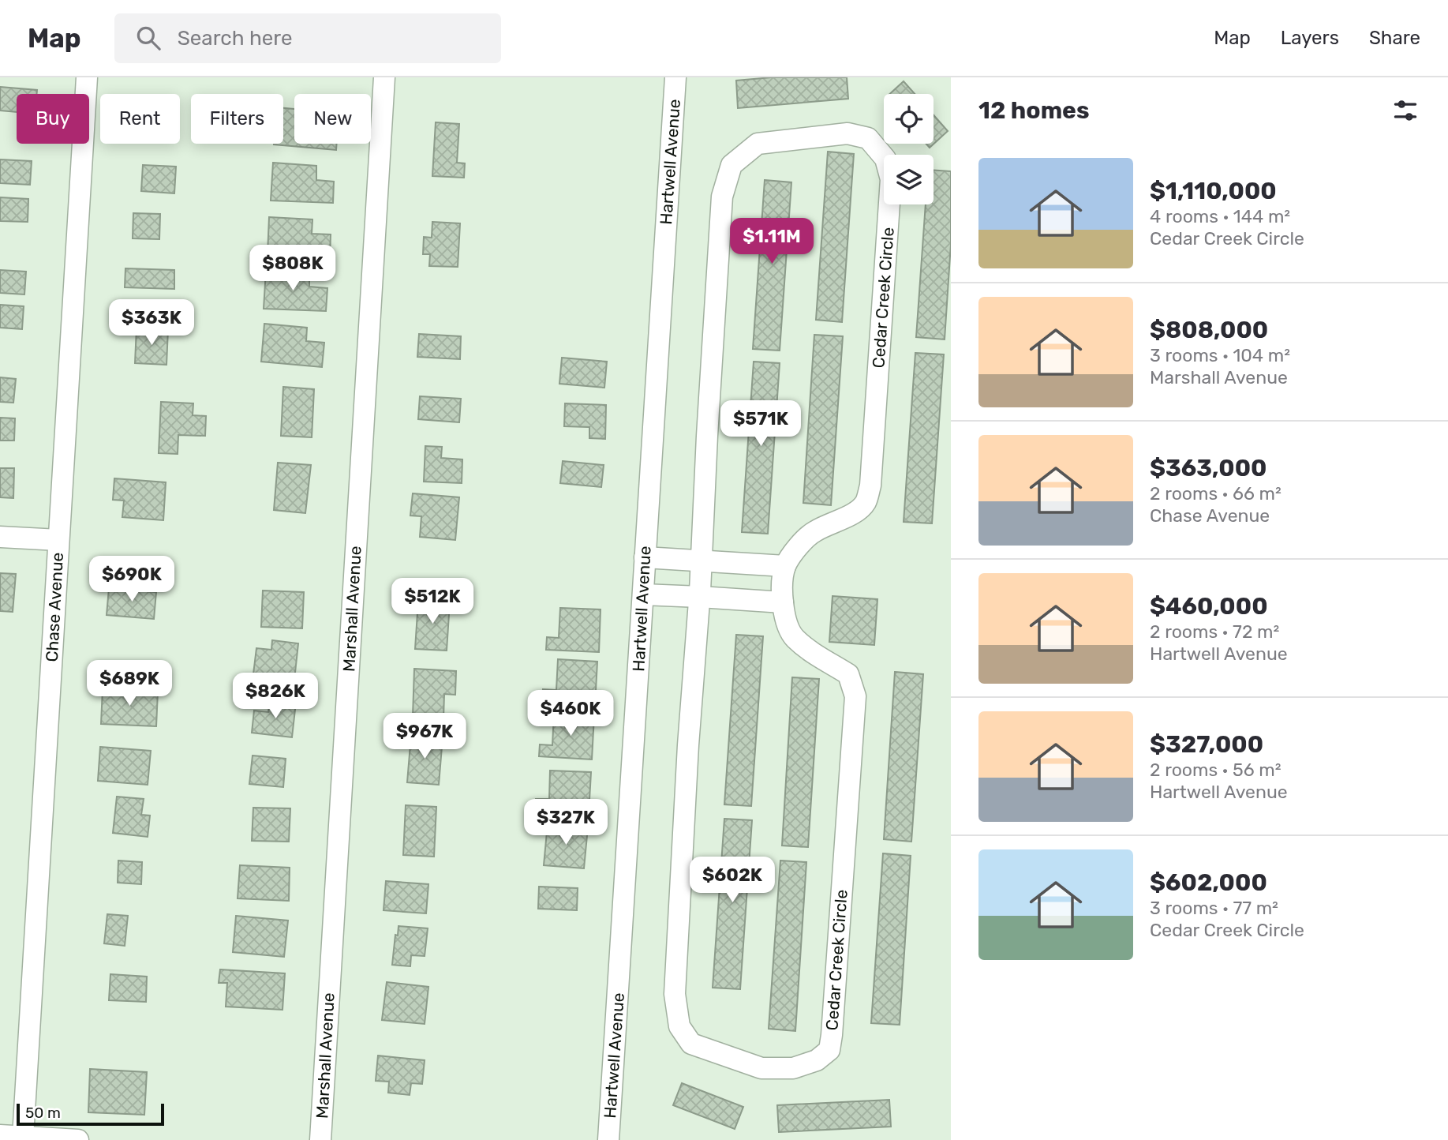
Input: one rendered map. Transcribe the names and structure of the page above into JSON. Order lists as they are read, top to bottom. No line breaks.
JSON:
{"streets":{"street":["Hartwell Avenue","Cedar Creek Circle","Chase Avenue","Marshall Avenue"]},"scale_bar":"50 m","page":{"header":"Map","search":"Search here","nav":["Map","Layers","Share"],"heading":"12 homes","chip":["Buy","Rent","Filters","New"],"list":[{"name":"$1,110,000","note":"4 rooms · 144 m² · Cedar Creek Circle"},{"name":"$808,000","note":"3 rooms · 104 m² · Marshall Avenue"},{"name":"$363,000","note":"2 rooms · 66 m² · Chase Avenue"},{"name":"$460,000","note":"2 rooms · 72 m² · Hartwell Avenue"},{"name":"$327,000","note":"2 rooms · 56 m² · Hartwell Avenue"},{"name":"$602,000","note":"3 rooms · 77 m² · Cedar Creek Circle"}],"price":["$1.11M","$808K","$363K","$571K","$690K","$512K","$689K","$826K","$460K","$967K","$327K","$602K"],"scale":"50 m"}}
